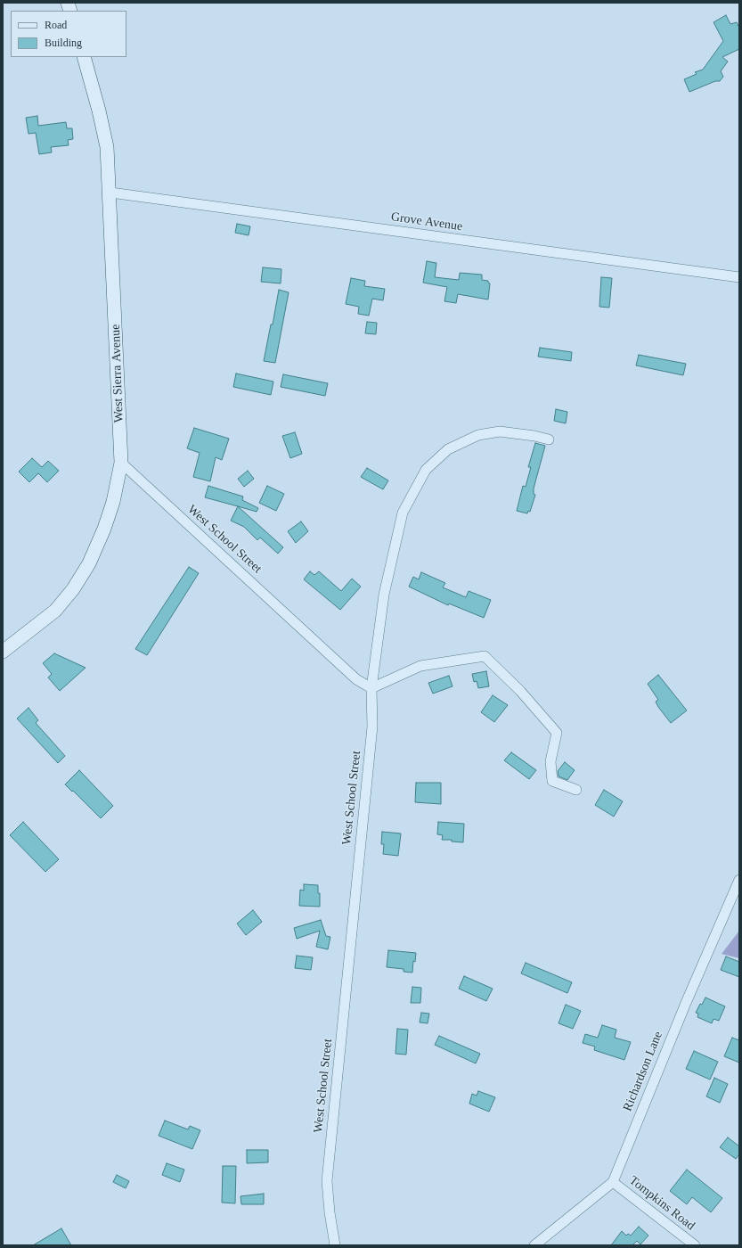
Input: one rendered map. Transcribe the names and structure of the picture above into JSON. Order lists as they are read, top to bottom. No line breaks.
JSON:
{"streets":{"main road":["West Sierra Avenue"],"street":["Grove Avenue","West School Street","Richardson Lane","Tompkins Road"]},"crossings":[["Grove Avenue","West Sierra Avenue"],["West Sierra Avenue","West School Street"],["Richardson Lane","Tompkins Road"]],"legend":["Road","Building"]}
